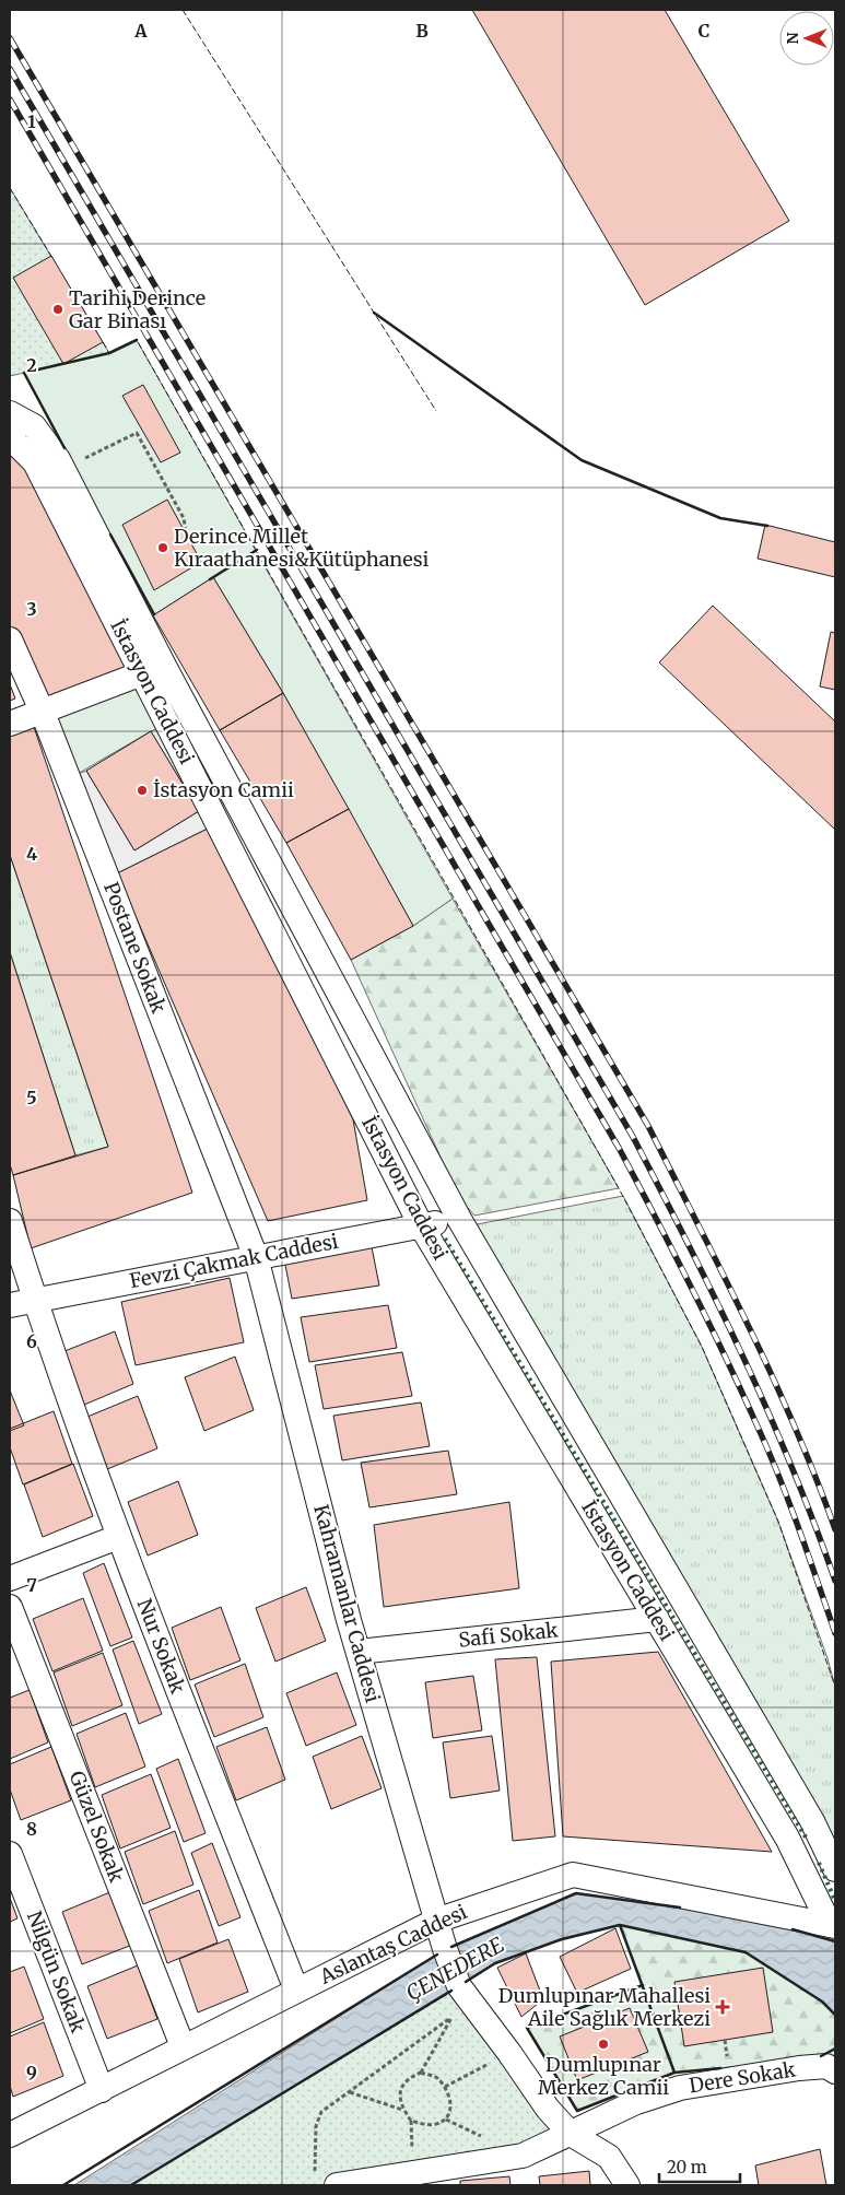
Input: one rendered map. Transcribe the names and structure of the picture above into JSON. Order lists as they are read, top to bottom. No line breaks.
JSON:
{"streets":{"street":["İstasyon Caddesi","Postane Sokak","Fevzi Çakmak Caddesi","Kahramanlar Caddesi","Safi Sokak","Nur Sokak","Güzel Sokak","Aslantaş Caddesi","Nilgün Sokak","Dere Sokak"]},"crossings":[["İstasyon Caddesi","Fevzi Çakmak Caddesi"],["İstasyon Caddesi","Safi Sokak"],["İstasyon Caddesi","Aslantaş Caddesi"],["Postane Sokak","Fevzi Çakmak Caddesi"],["Postane Sokak","Kahramanlar Caddesi"],["Fevzi Çakmak Caddesi","Kahramanlar Caddesi"],["Fevzi Çakmak Caddesi","Nur Sokak"],["Kahramanlar Caddesi","Safi Sokak"],["Kahramanlar Caddesi","Aslantaş Caddesi"],["Nur Sokak","Aslantaş Caddesi"],["Güzel Sokak","Aslantaş Caddesi"],["Aslantaş Caddesi","Nilgün Sokak"]],"water":["ÇENEDERE"],"places":{"other":["Tarihi Derince Gar Binası","Derince Millet Kıraathanesi&Kütüphanesi","İstasyon Camii","Dumlupınar Merkez Camii"],"health":["Dumlupınar Mahallesi Aile Sağlık Merkezi"]},"scale_bar":"20 m","north":"left","grid":{"columns":["A","B","C"],"rows":["1","2","3","4","5","6","7","8","9"]}}
